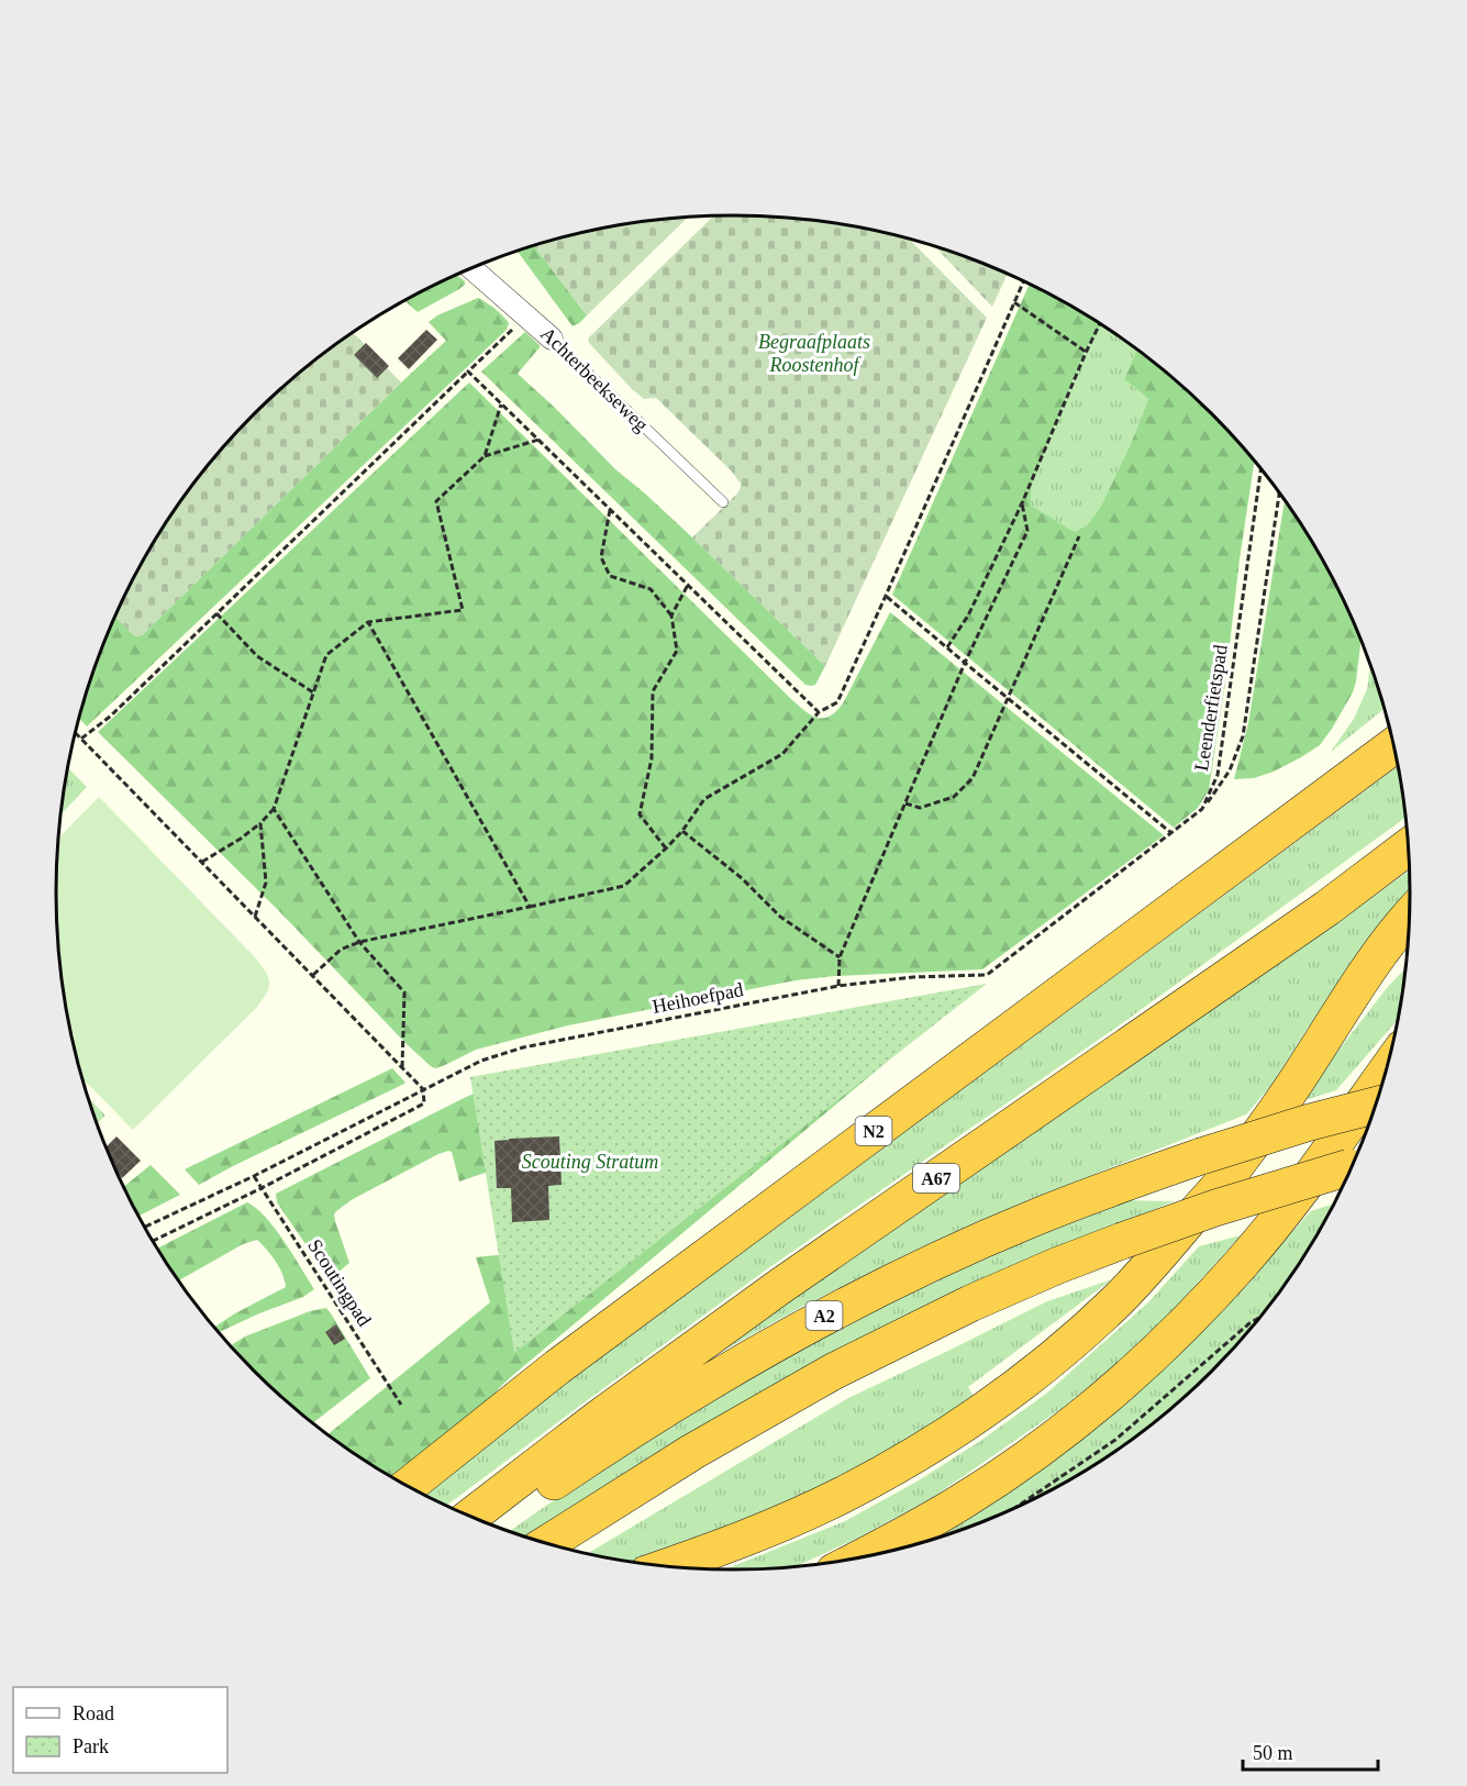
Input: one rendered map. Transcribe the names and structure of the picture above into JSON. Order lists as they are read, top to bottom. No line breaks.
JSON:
{"streets":{"highway":["N2","A67","A2"],"street":["Achterbeekseweg"],"path":["Leenderfietspad","Heihoefpad","Scoutingpad"]},"crossings":[["Heihoefpad","Scoutingpad"]],"parks":["Begraafplaats Roostenhof","Scouting Stratum"],"legend":["Road","Park"],"scale_bar":"50 m"}
